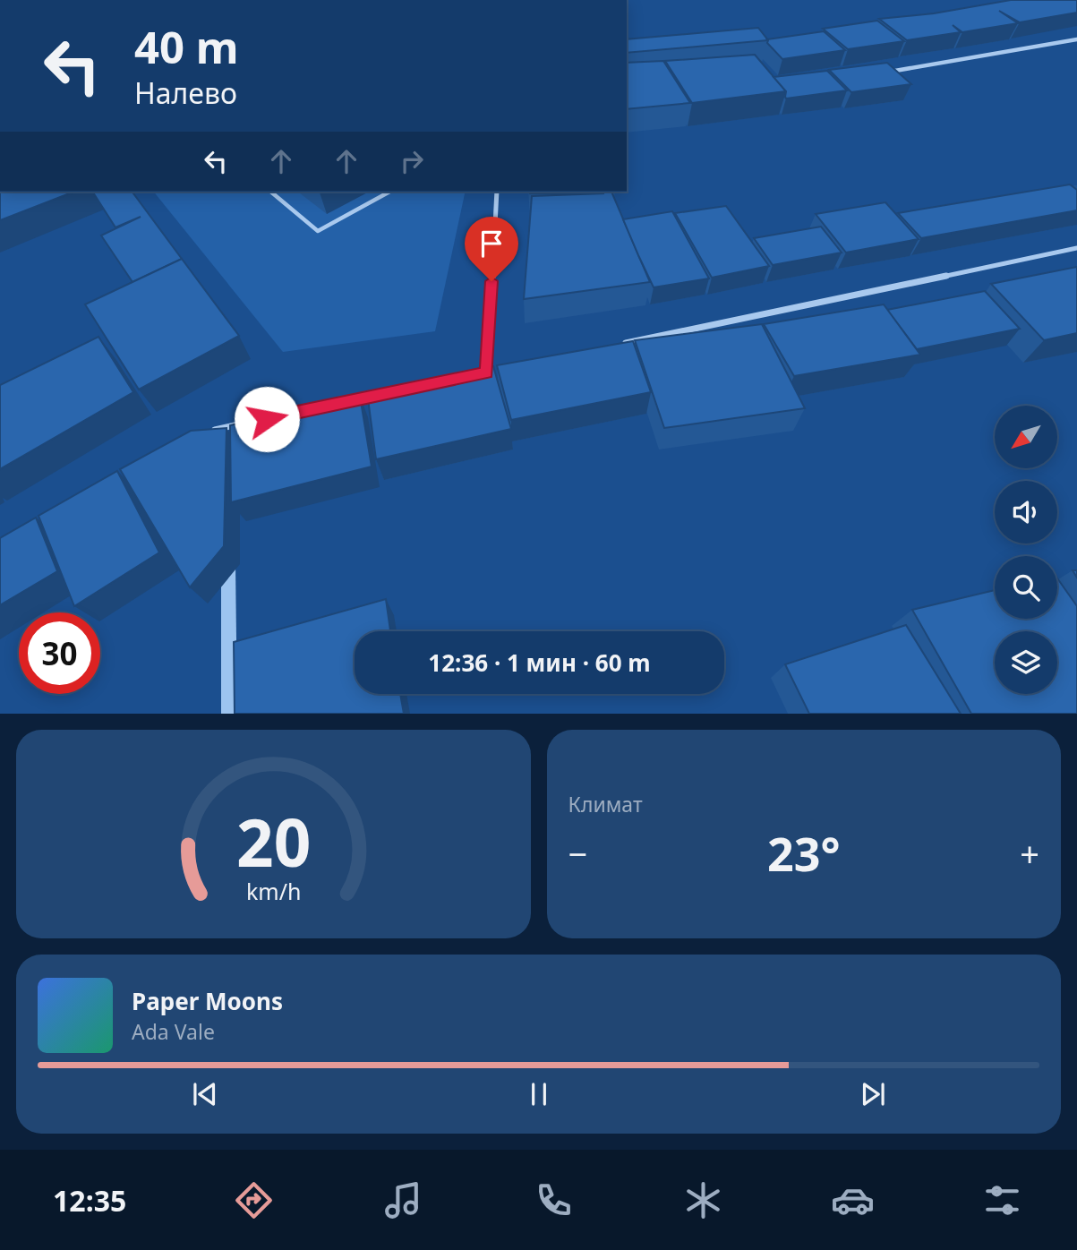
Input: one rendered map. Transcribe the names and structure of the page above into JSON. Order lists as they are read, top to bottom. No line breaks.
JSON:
{"north":"bottom left","page":{"turn":["40 m","Налево"],"limit":"30","trip":"12:36 · 1 мин · 60 m","tile":"Климат","heat":["−","23°","+"],"song":["Paper Moons","Ada Vale"],"tabs":"12:35","gauge":["20","km/h"]}}
